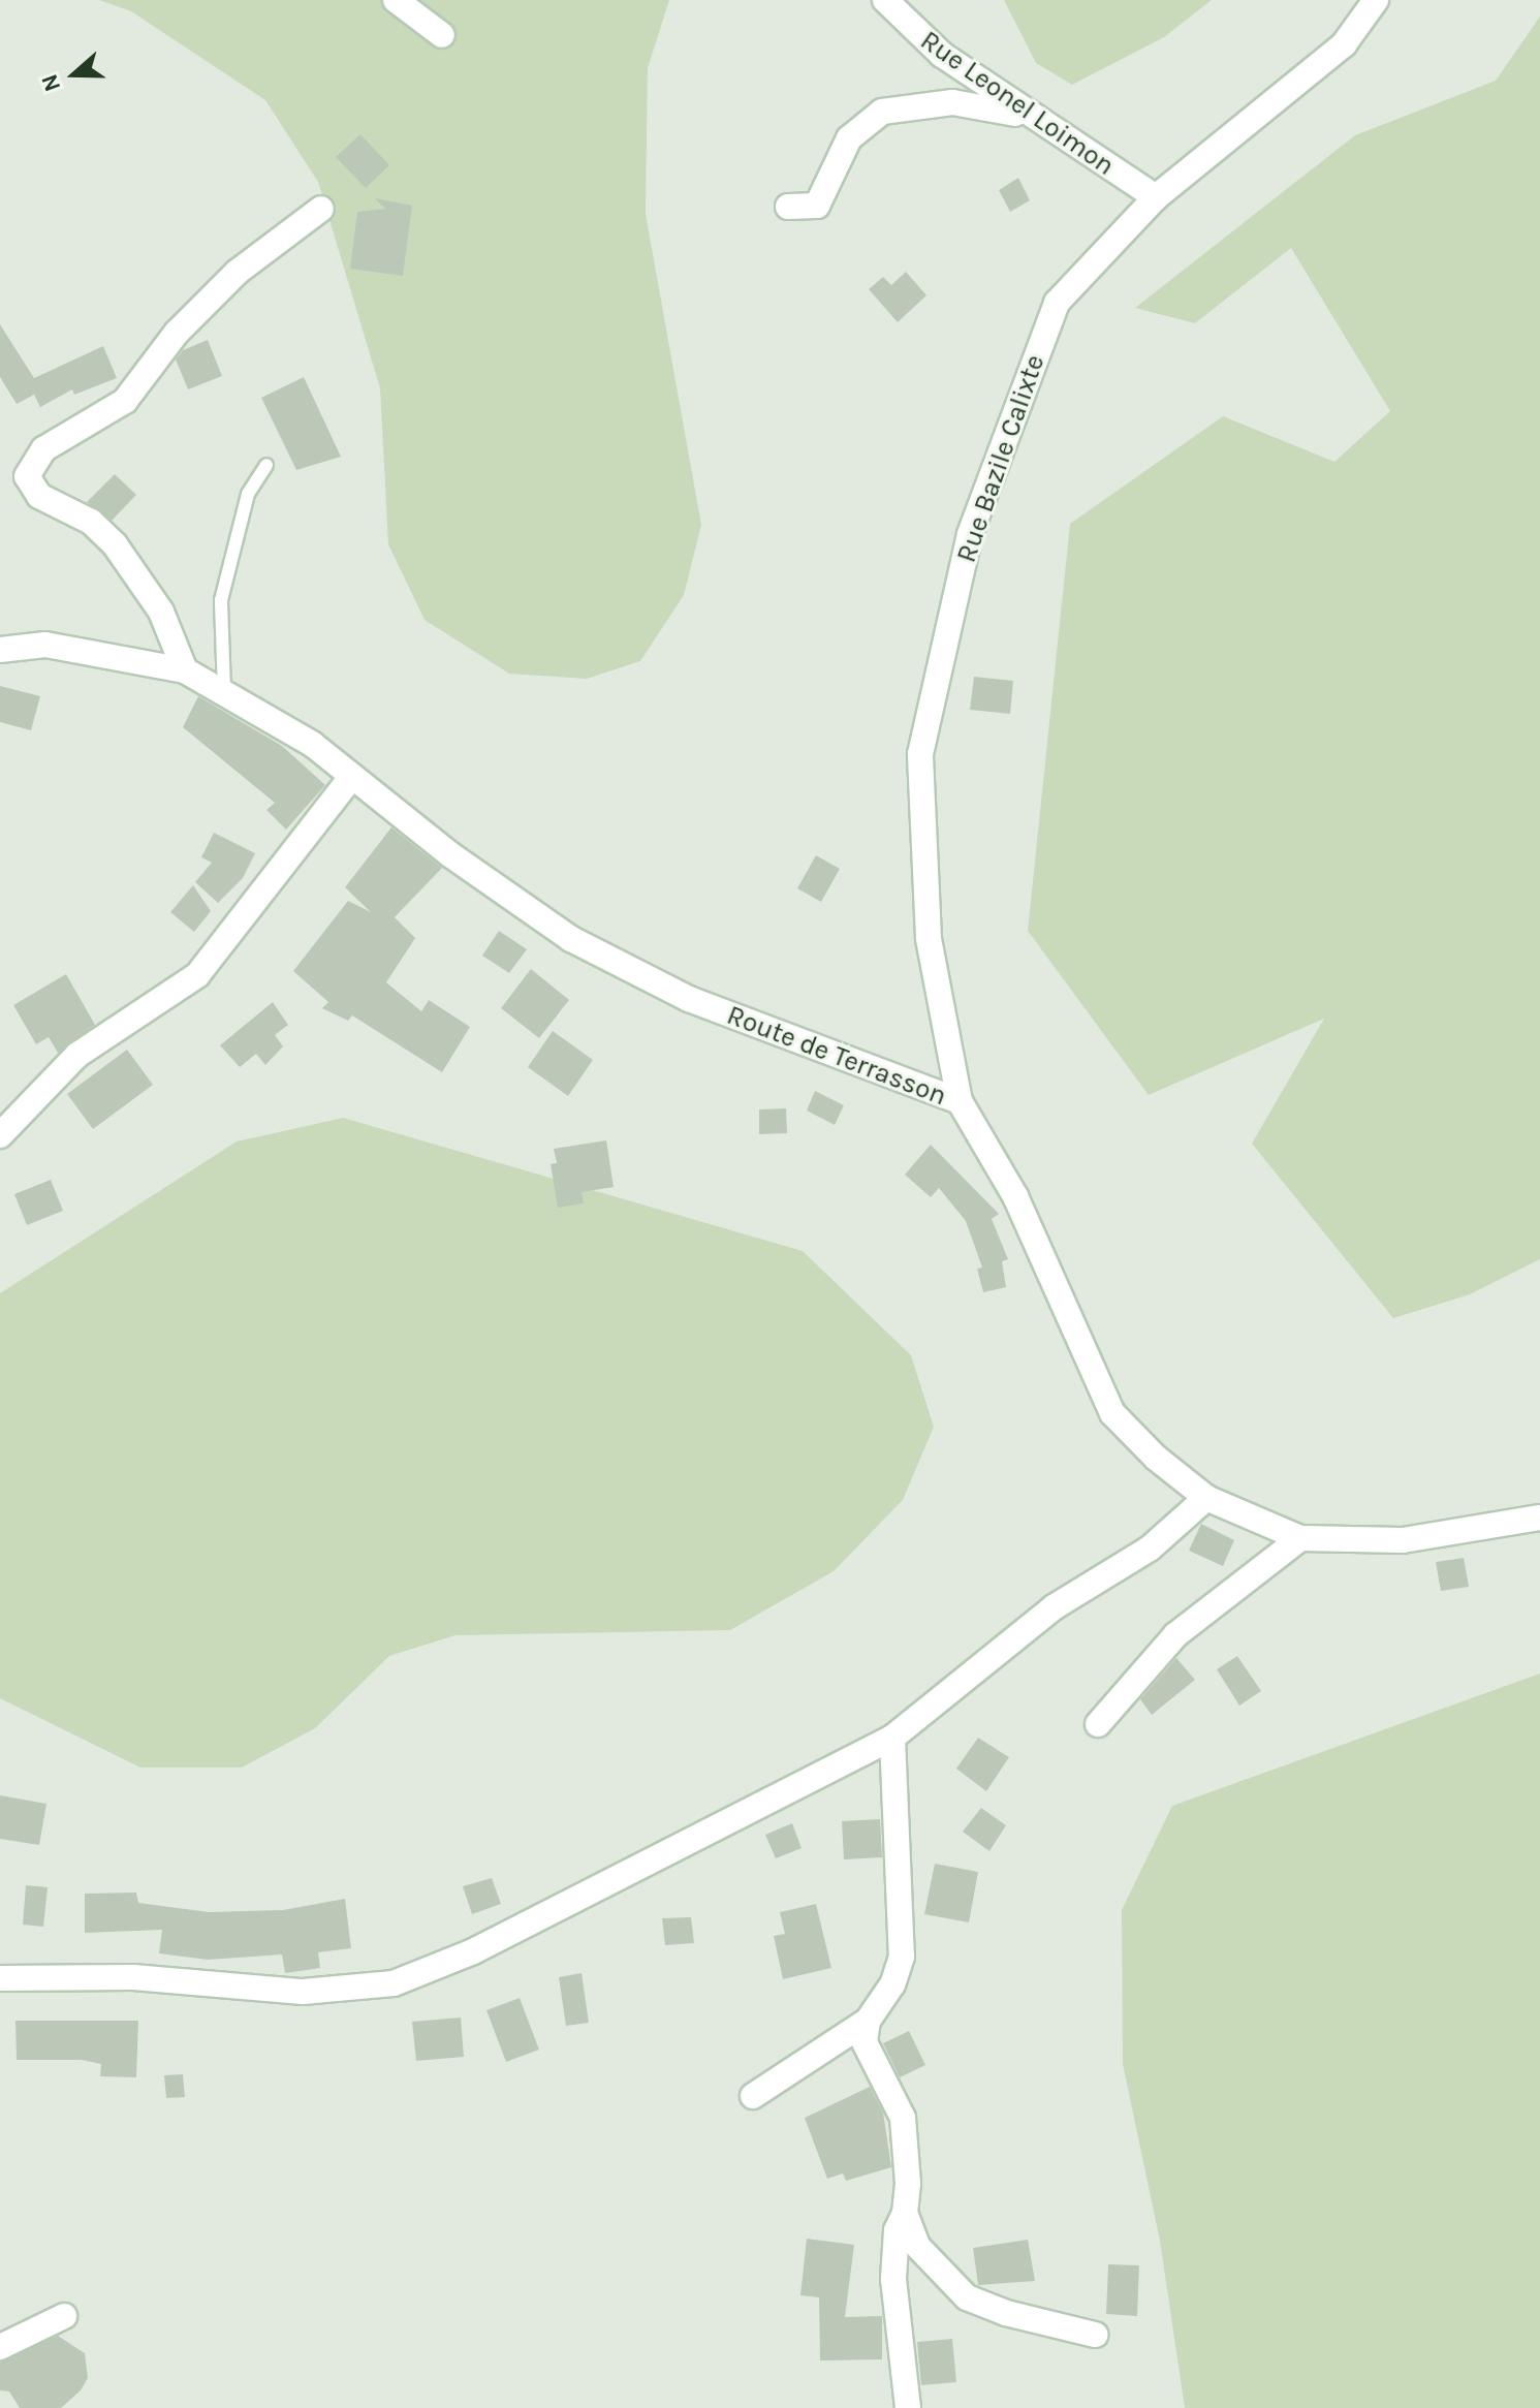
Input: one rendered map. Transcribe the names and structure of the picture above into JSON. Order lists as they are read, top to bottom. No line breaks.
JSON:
{"streets":{"street":["Rue Leonel Loimon","Rue Bazile Calixte","Route de Terrasson"]},"crossings":[["Rue Leonel Loimon","Rue Bazile Calixte"],["Rue Bazile Calixte","Route de Terrasson"]],"north":"left"}
